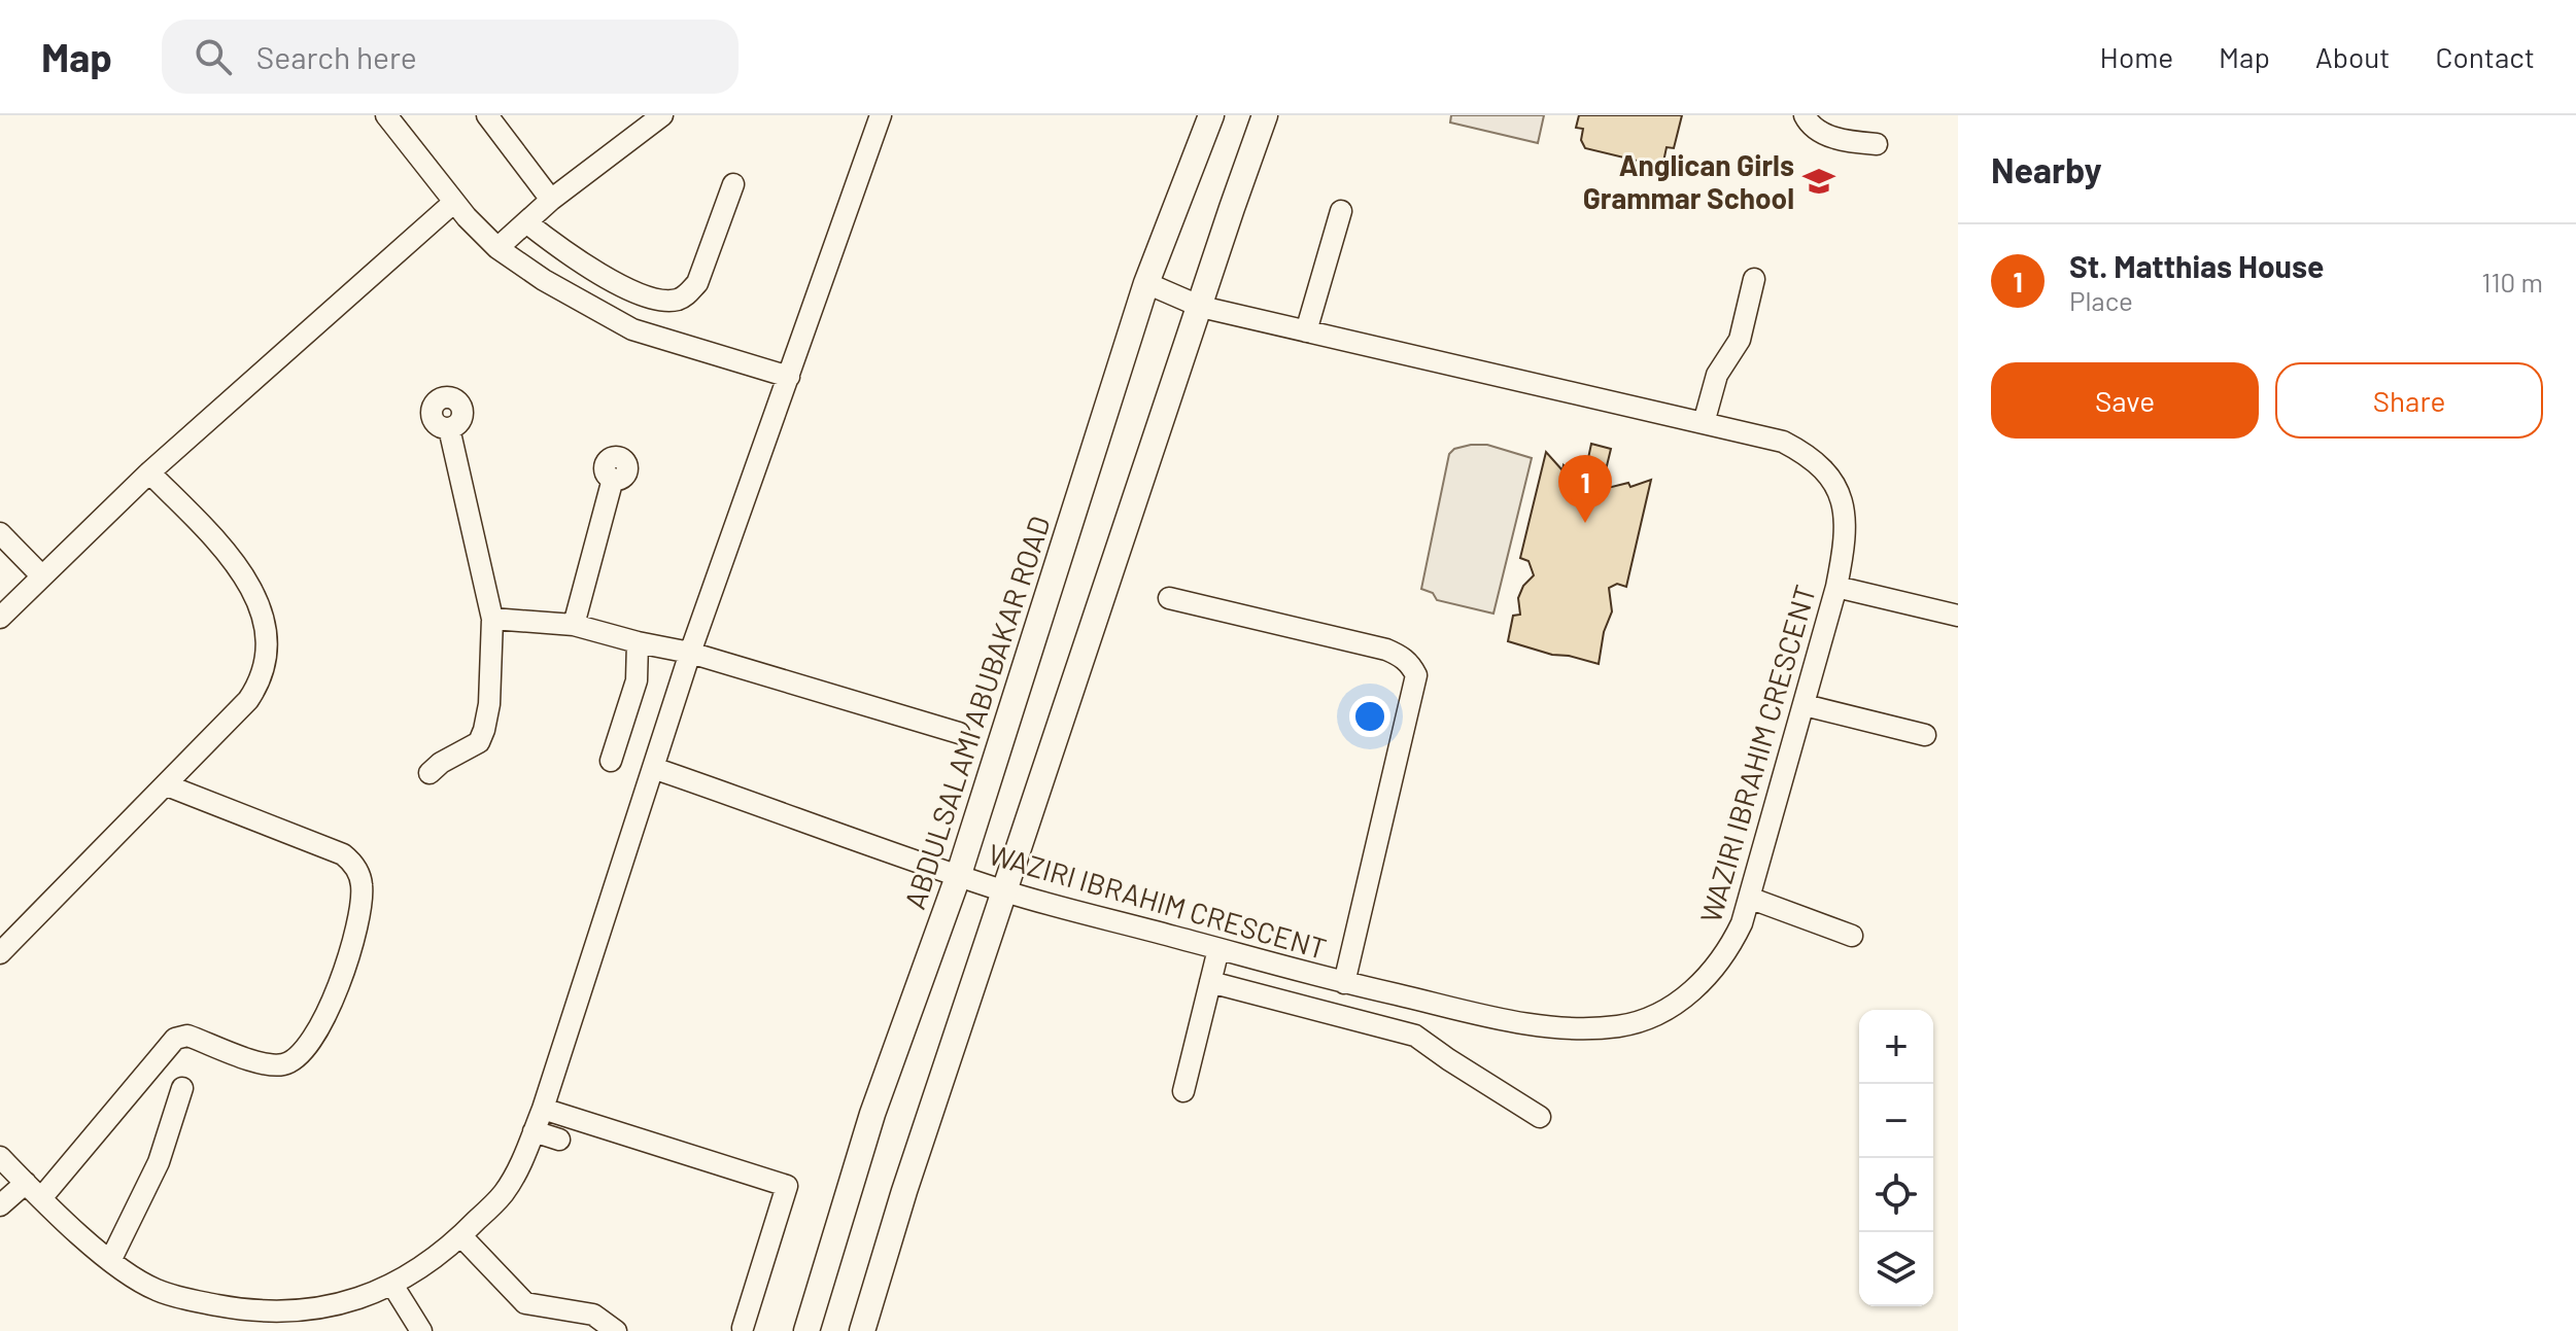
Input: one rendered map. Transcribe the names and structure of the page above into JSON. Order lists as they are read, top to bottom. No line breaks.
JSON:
{"streets":{"main road":["ABDULSALAMI ABUBAKAR ROAD"],"street":["WAZIRI IBRAHIM CRESCENT"]},"crossings":[["ABDULSALAMI ABUBAKAR ROAD","WAZIRI IBRAHIM CRESCENT"]],"places":{"school or university":["Anglican Girls Grammar School"]},"page":{"header":"Map","search":"Search here","nav":["Home","Map","About","Contact"],"heading":"Nearby","list":[{"mark":"1","name":"St. Matthias House","note":"Place","value":"110 m"}],"buttons":["Save","Share"],"pins":"1","map_buttons":["+","−"]}}
